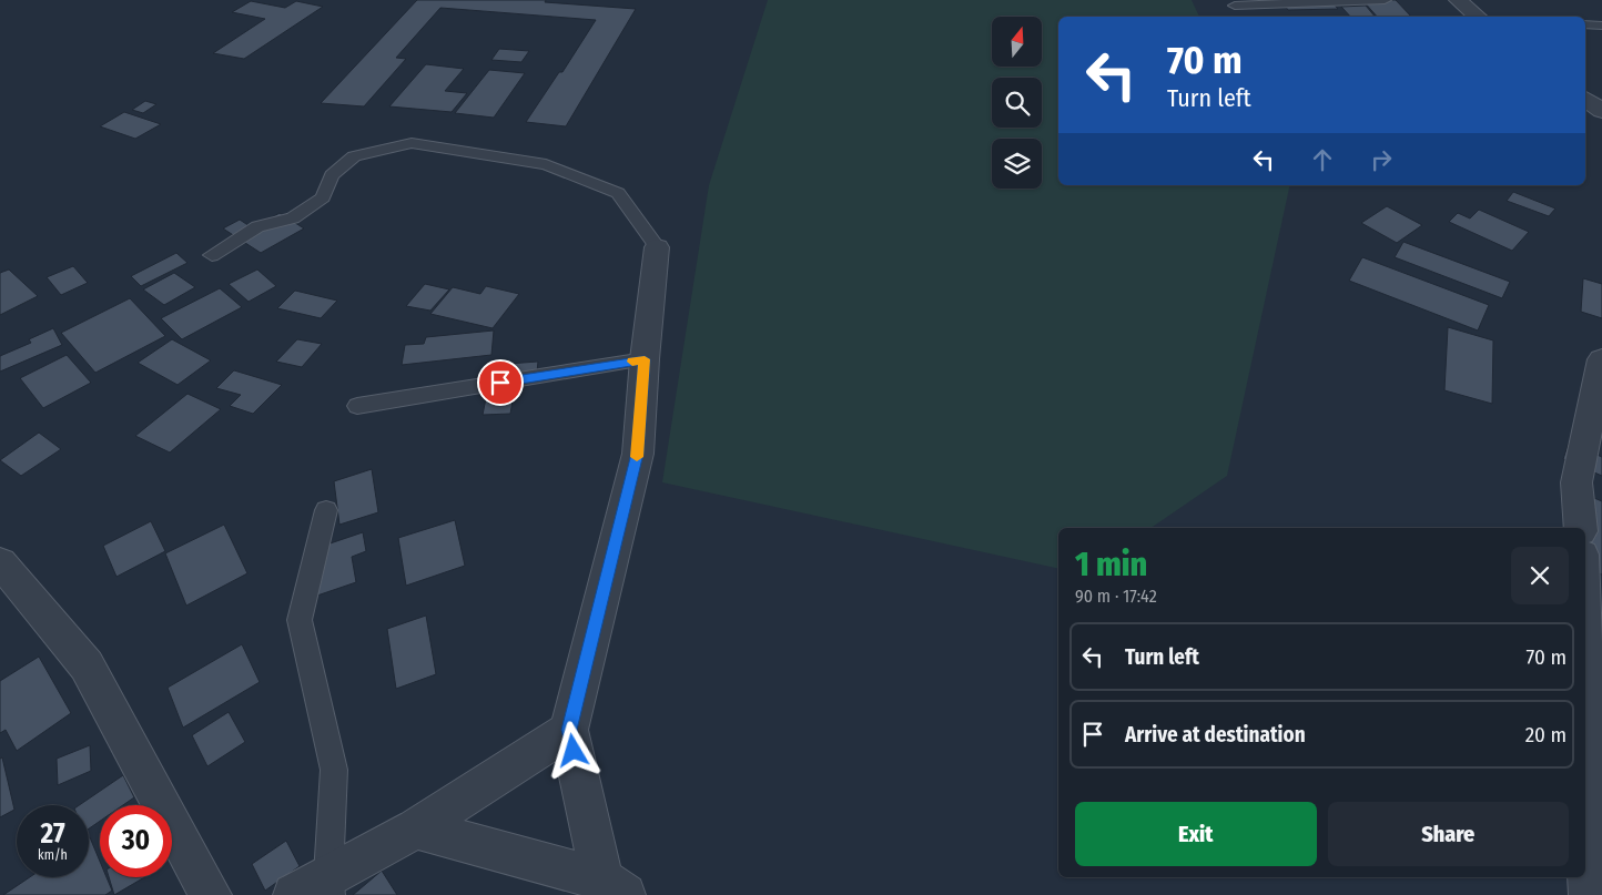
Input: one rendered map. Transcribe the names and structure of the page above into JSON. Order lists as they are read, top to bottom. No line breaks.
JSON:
{"north":"top","page":{"turn":["70 m","Turn left"],"heading":["1 min","90 m · 17:42"],"list":[{"name":"Turn left","value":"70 m"},{"name":"Arrive at destination","value":"20 m"}],"buttons":["Exit","Share"],"speed":"27 km/h","limit":"30"}}
